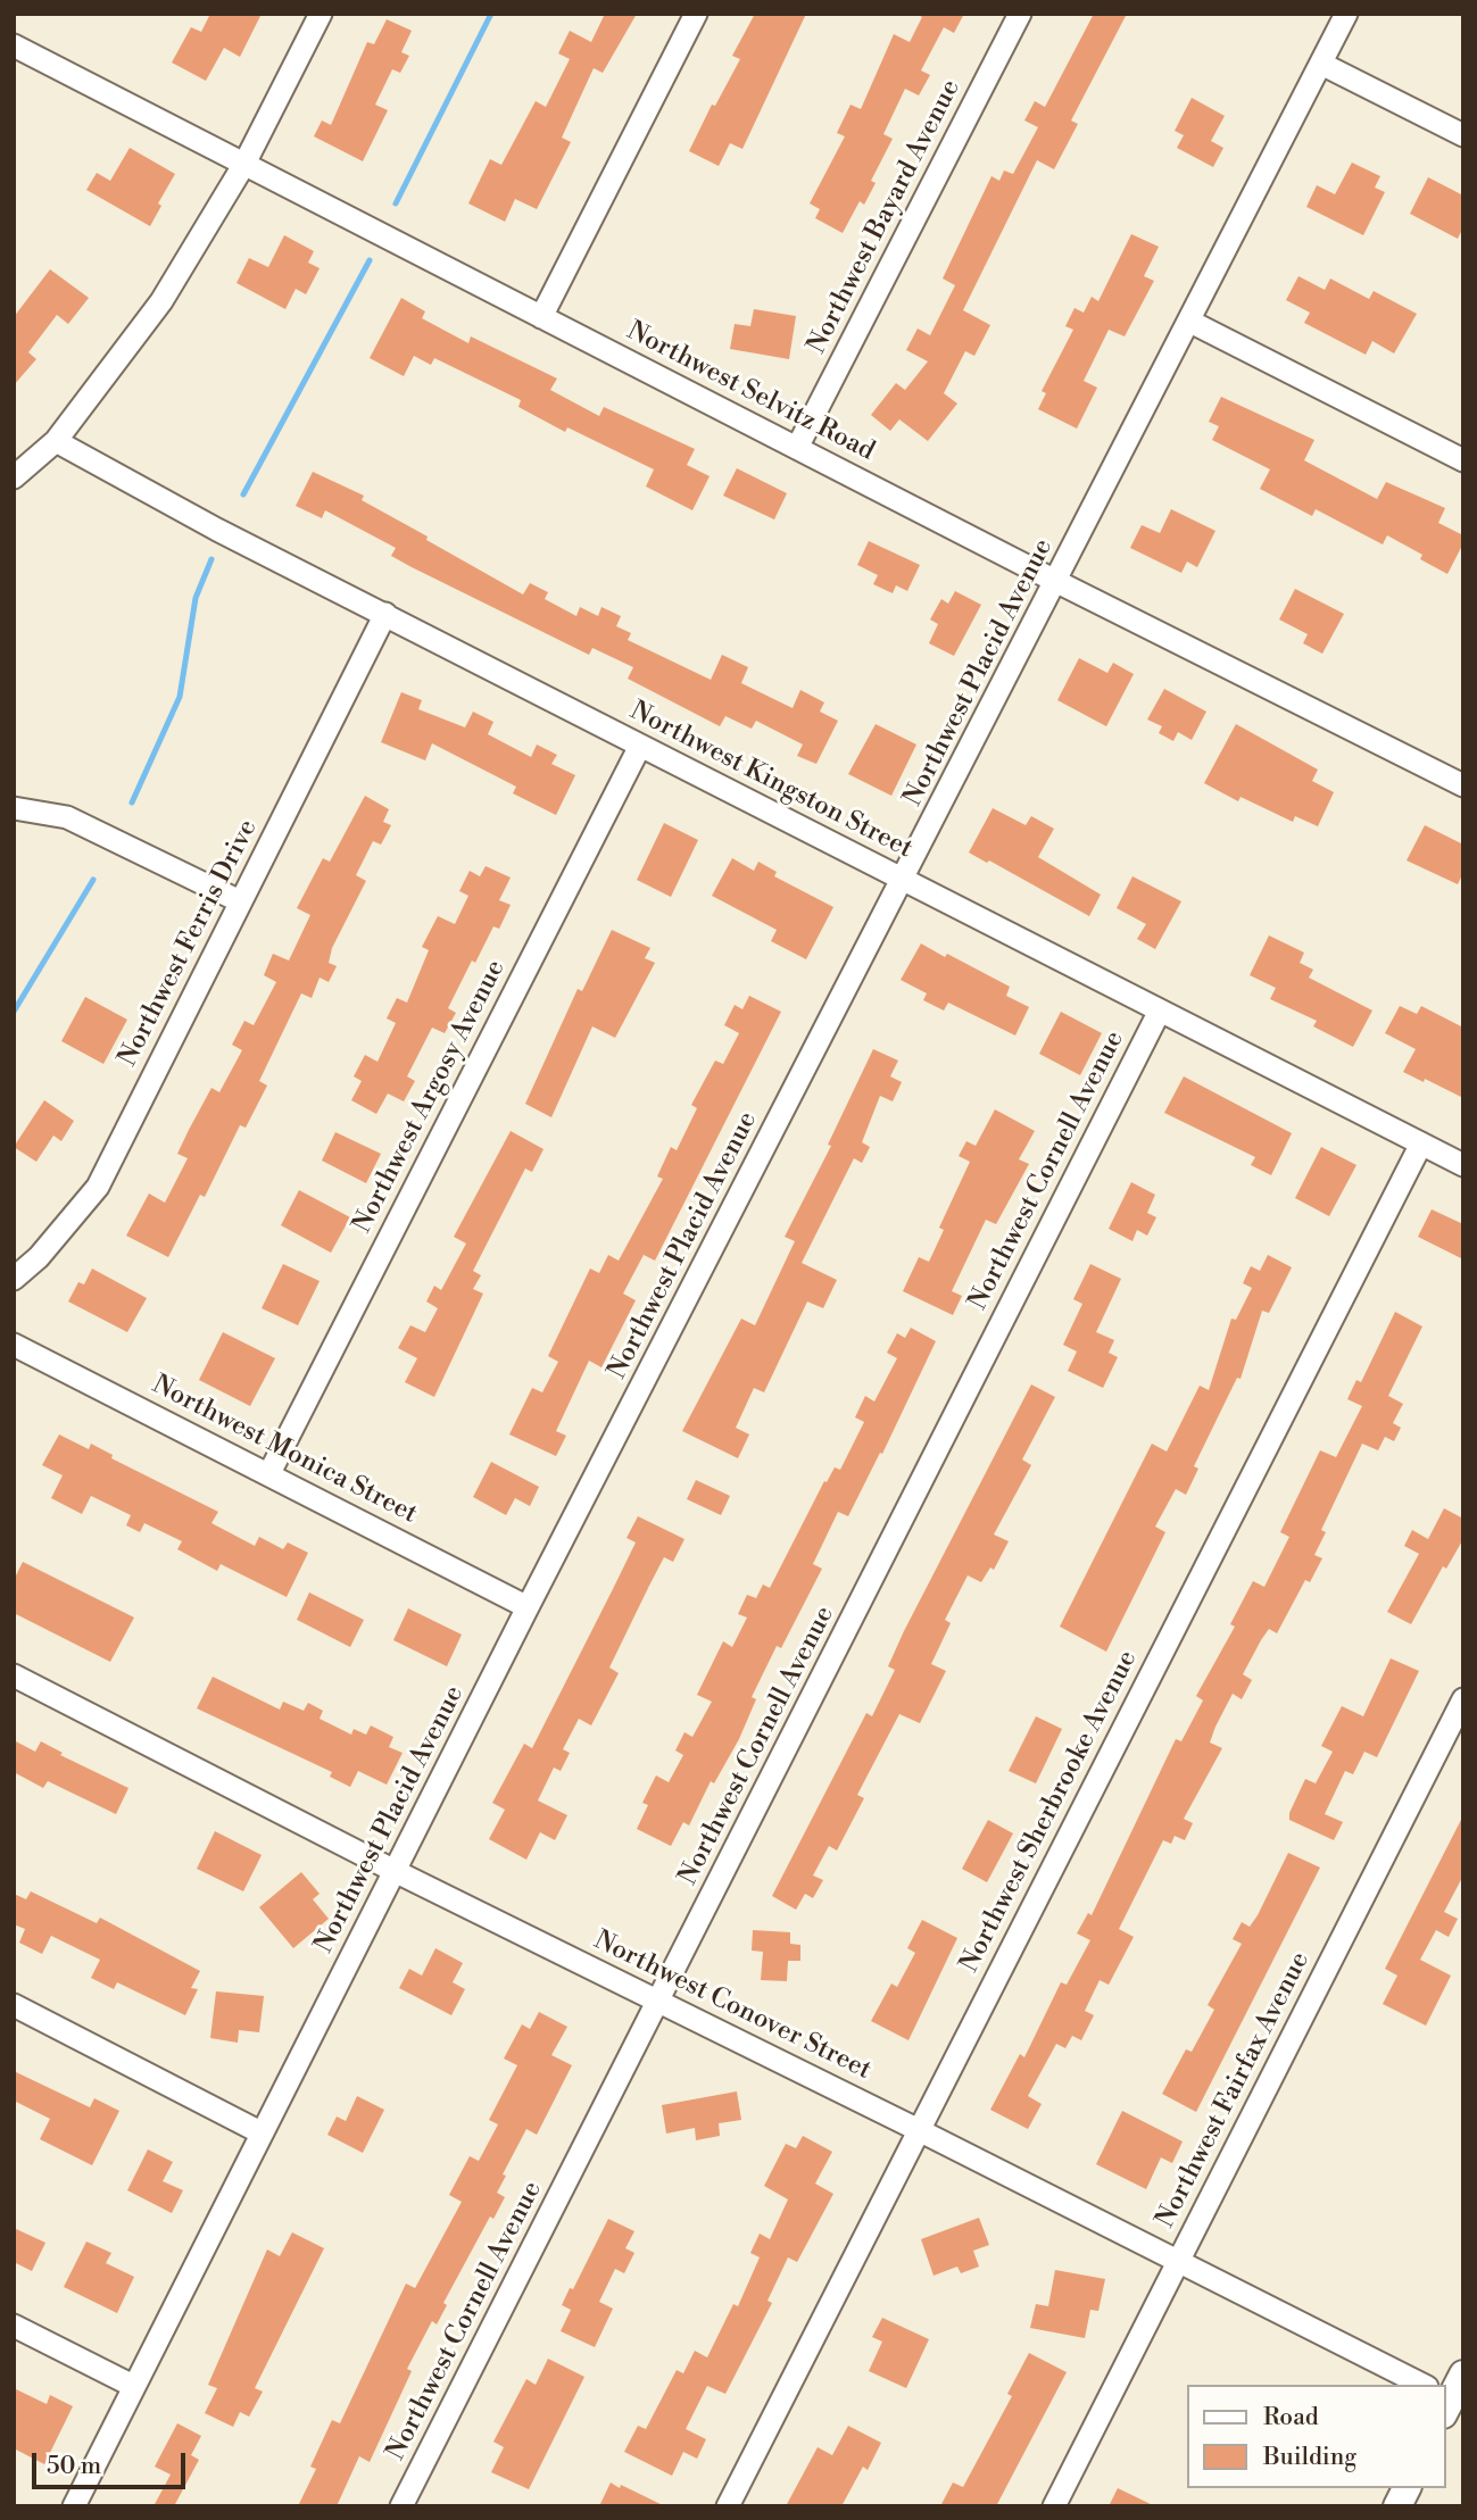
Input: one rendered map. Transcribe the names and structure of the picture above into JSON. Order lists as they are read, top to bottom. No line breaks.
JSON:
{"streets":{"street":["Northwest Bayard Avenue","Northwest Selvitz Road","Northwest Placid Avenue","Northwest Kingston Street","Northwest Ferris Drive","Northwest Argosy Avenue","Northwest Cornell Avenue","Northwest Monica Street","Northwest Sherbrooke Avenue","Northwest Conover Street","Northwest Fairfax Avenue"]},"crossings":[["Northwest Bayard Avenue","Northwest Selvitz Road"],["Northwest Selvitz Road","Northwest Placid Avenue"],["Northwest Placid Avenue","Northwest Kingston Street"],["Northwest Placid Avenue","Northwest Monica Street"],["Northwest Placid Avenue","Northwest Conover Street"],["Northwest Kingston Street","Northwest Ferris Drive"],["Northwest Kingston Street","Northwest Argosy Avenue"],["Northwest Kingston Street","Northwest Cornell Avenue"],["Northwest Kingston Street","Northwest Sherbrooke Avenue"],["Northwest Argosy Avenue","Northwest Monica Street"],["Northwest Cornell Avenue","Northwest Conover Street"],["Northwest Sherbrooke Avenue","Northwest Conover Street"],["Northwest Conover Street","Northwest Fairfax Avenue"]],"legend":["Road","Building"],"scale_bar":"50 m"}
